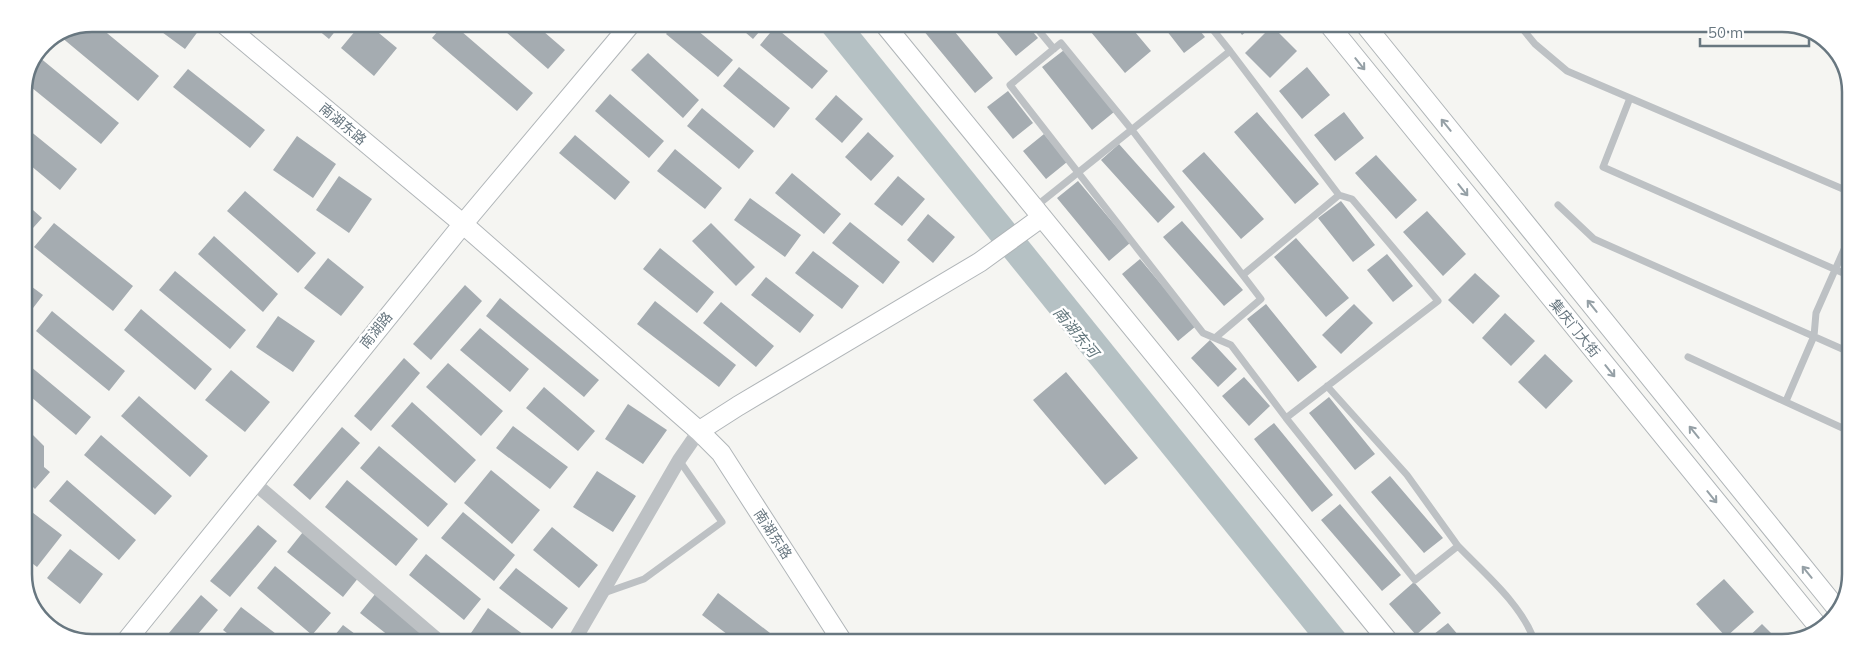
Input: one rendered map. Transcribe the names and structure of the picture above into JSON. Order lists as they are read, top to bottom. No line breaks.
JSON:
{"streets":{"street":["南湖东路","集庆门大街","南湖路"]},"crossings":[["南湖东路","南湖路"]],"water":["南湖东河"],"scale_bar":"50 m"}
